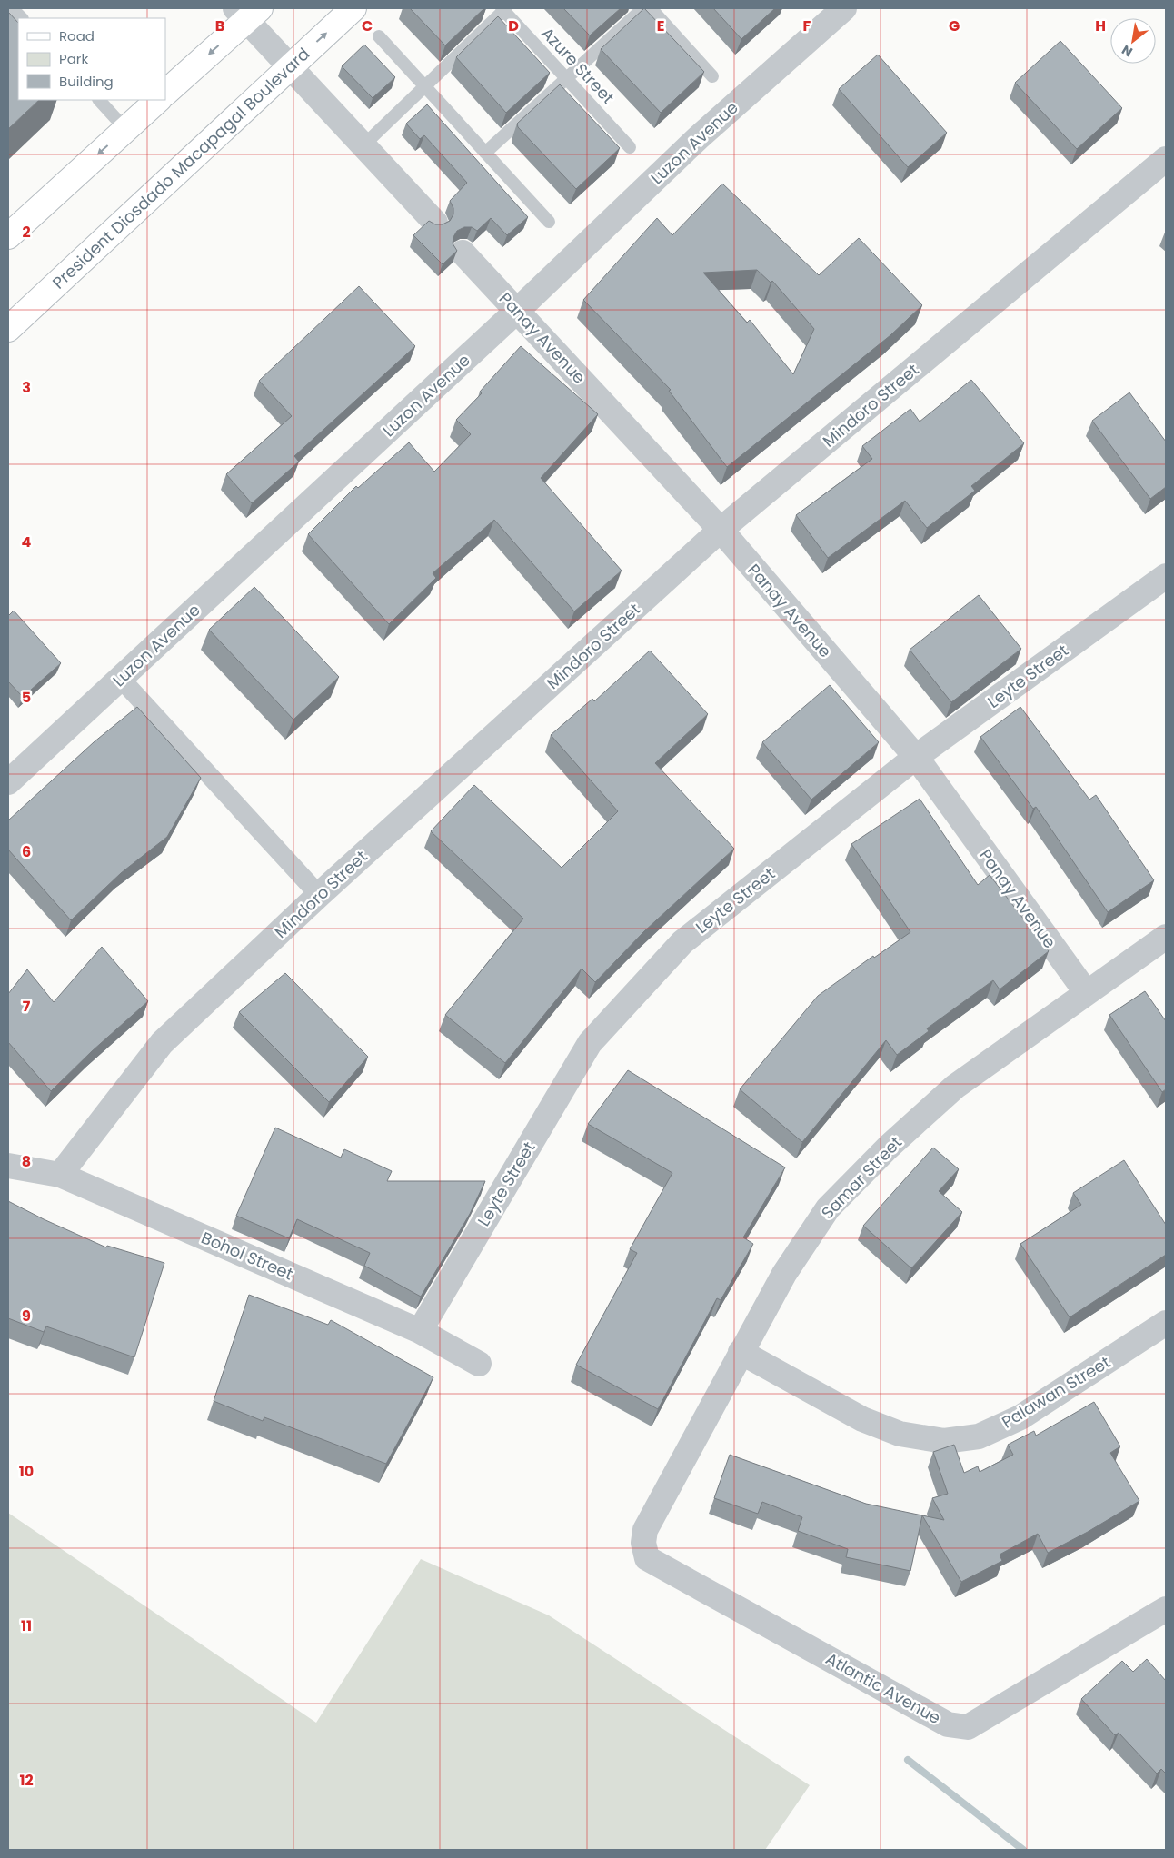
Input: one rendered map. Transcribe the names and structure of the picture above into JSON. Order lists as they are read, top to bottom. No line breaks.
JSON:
{"streets":{"main road":["President Diosdado Macapagal Boulevard"],"street":["Luzon Avenue","Panay Avenue","Mindoro Street","Leyte Street","Samar Street","Bohol Street","Palawan Street","Atlantic Avenue"],"lane":["Azure Street"]},"crossings":[["Luzon Avenue","Panay Avenue"],["Panay Avenue","Mindoro Street"],["Panay Avenue","Leyte Street"],["Panay Avenue","Samar Street"],["Mindoro Street","Bohol Street"],["Leyte Street","Bohol Street"],["Samar Street","Palawan Street"],["Samar Street","Atlantic Avenue"]],"legend":["Road","Park","Building"],"north":"bottom left","grid":{"columns":["B","C","D","E","F","G","H"],"rows":["2","3","4","5","6","7","8","9","10","11","12"]}}
